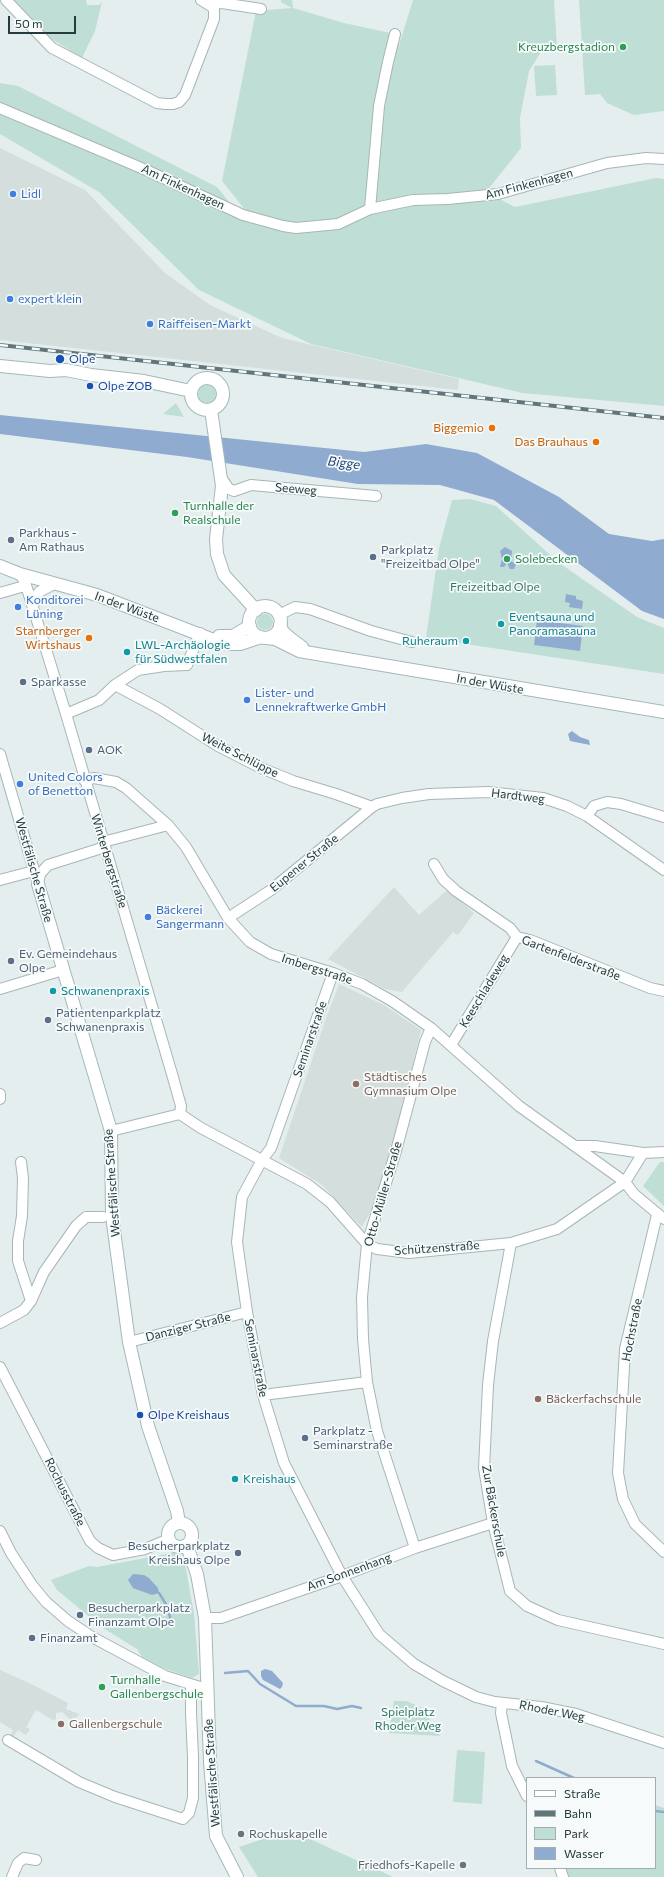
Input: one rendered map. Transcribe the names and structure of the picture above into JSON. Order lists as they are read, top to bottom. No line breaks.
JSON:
{"streets":{"street":["Am Finkenhagen","Seeweg","In der Wüste","Weite Schlüppe","Hardtweg","Winterbergstraße","Eupener Straße","Westfälische Straße","Gartenfelderstraße","Imbergstraße","Keeschladeweg","Seminarstraße","Otto-Müller-Straße","Schützenstraße","Danziger Straße","Hochstraße","Rochusstraße","Zur Bäckerschule","Am Sonnenhang","Rhoder Weg"]},"crossings":[["In der Wüste","Winterbergstraße"],["Weite Schlüppe","Hardtweg"],["Weite Schlüppe","Eupener Straße"],["Hardtweg","Eupener Straße"],["Winterbergstraße","Imbergstraße"],["Winterbergstraße","Schützenstraße"],["Eupener Straße","Imbergstraße"],["Westfälische Straße","Danziger Straße"],["Westfälische Straße","Rochusstraße"],["Westfälische Straße","Am Sonnenhang"],["Gartenfelderstraße","Keeschladeweg"],["Imbergstraße","Keeschladeweg"],["Imbergstraße","Seminarstraße"],["Imbergstraße","Otto-Müller-Straße"],["Imbergstraße","Schützenstraße"],["Imbergstraße","Hochstraße"],["Seminarstraße","Schützenstraße"],["Seminarstraße","Danziger Straße"],["Seminarstraße","Am Sonnenhang"],["Seminarstraße","Rhoder Weg"],["Otto-Müller-Straße","Schützenstraße"],["Otto-Müller-Straße","Am Sonnenhang"],["Schützenstraße","Zur Bäckerschule"],["Zur Bäckerschule","Am Sonnenhang"]],"water":["Bigge"],"parks":["Freizeitbad Olpe","Spielplatz Rhoder Weg"],"places":["Kreuzbergstadion","Lidl","expert klein","Raiffeisen-Markt","Olpe","Olpe ZOB","Biggemio","Das Brauhaus","Turnhalle der Realschule","Parkhaus - Am Rathaus","Parkplatz \"Freizeitbad Olpe\"","Solebecken","Konditorei Lüning","Eventsauna und Panoramasauna","Starnberger Wirtshaus","Ruheraum","LWL-Archäologie für Südwestfalen","Sparkasse","Lister- und Lennekraftwerke GmbH","AOK","United Colors of Benetton","Bäckerei Sangermann","Ev. Gemeindehaus Olpe","Schwanenpraxis","Patientenparkplatz Schwanenpraxis","Städtisches Gymnasium Olpe","Bäckerfachschule","Olpe Kreishaus","Parkplatz - Seminarstraße","Kreishaus","Besucherparkplatz Kreishaus Olpe","Besucherparkplatz Finanzamt Olpe","Finanzamt","Turnhalle Gallenbergschule","Gallenbergschule","Rochuskapelle","Friedhofs-Kapelle"],"legend":["Straße","Bahn","Park","Wasser"],"scale_bar":"50 m"}
